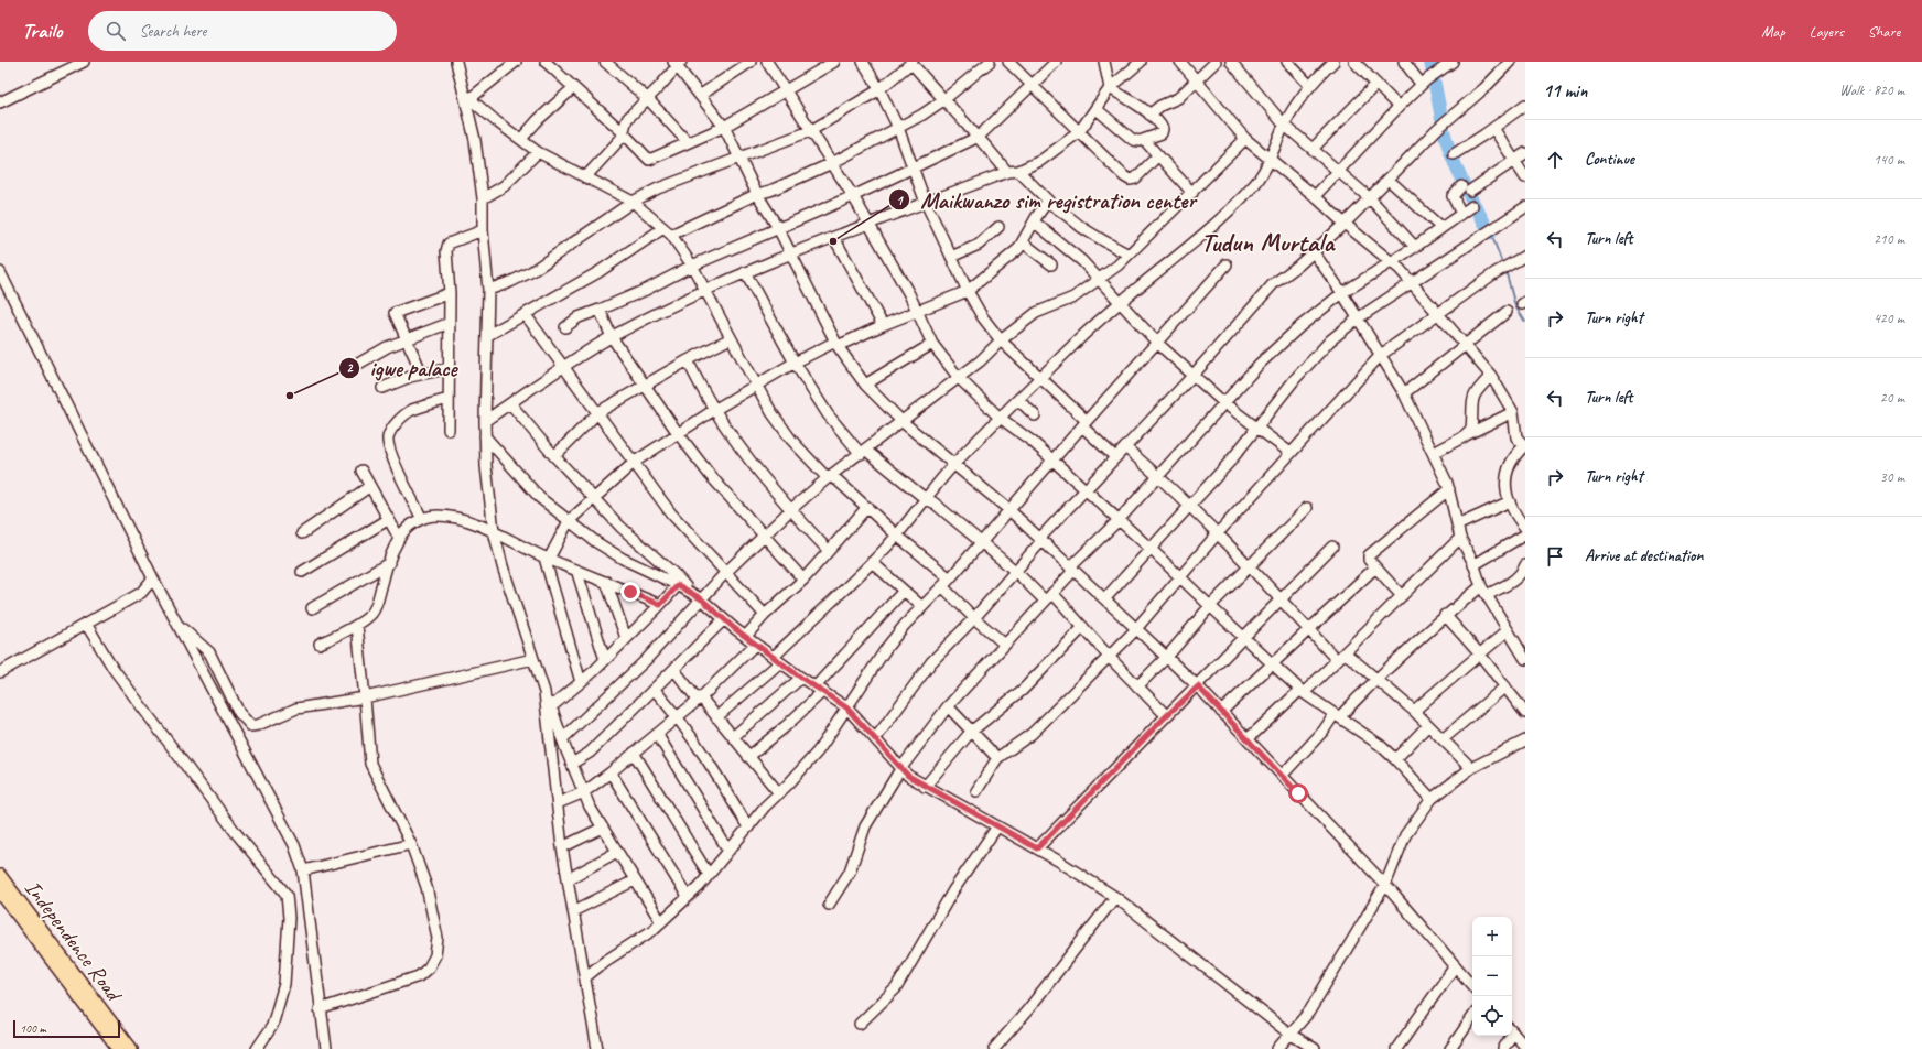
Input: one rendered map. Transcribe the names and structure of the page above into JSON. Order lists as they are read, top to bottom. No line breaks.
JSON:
{"streets":{"main road":["Independence Road"]},"districts":["Tudun Murtala"],"places":["Maikwanzo sim registration center","igwe palace"],"scale_bar":"100 m","page":{"header":"Trailo","search":"Search here","nav":["Map","Layers","Share"],"heading":["11 min","Walk · 820 m"],"list":[["Continue","140 m"],["Turn left","210 m"],["Turn right","420 m"],["Turn left","20 m"],["Turn right","30 m"],"Arrive at destination"],"map_buttons":["+","−"],"scale":"100 m"}}
